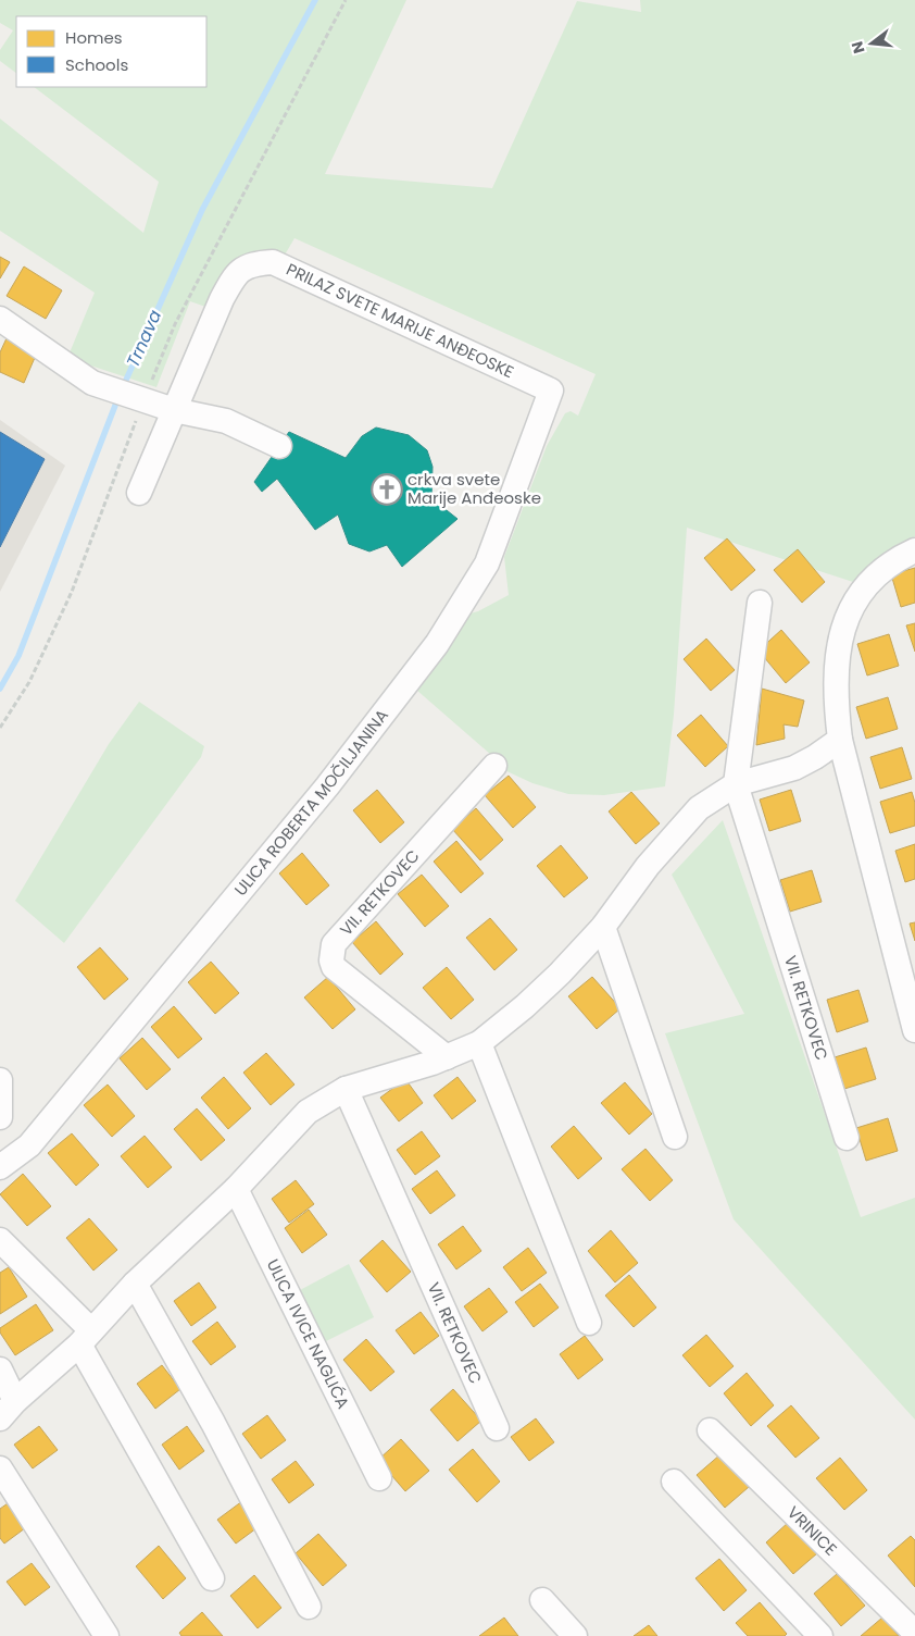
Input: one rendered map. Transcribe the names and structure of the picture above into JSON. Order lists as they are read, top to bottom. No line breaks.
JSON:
{"streets":{"street":["PRILAZ SVETE MARIJE ANĐEOSKE","ULICA ROBERTA MOČILJANINA","VII. RETKOVEC","ULICA IVICE NAGLIĆA","VRINICE"]},"crossings":[["PRILAZ SVETE MARIJE ANĐEOSKE","ULICA ROBERTA MOČILJANINA"]],"water":["Trnava"],"places":{"church":["crkva svete Marije Anđeoske"]},"legend":["Homes","Schools"],"north":"left"}
